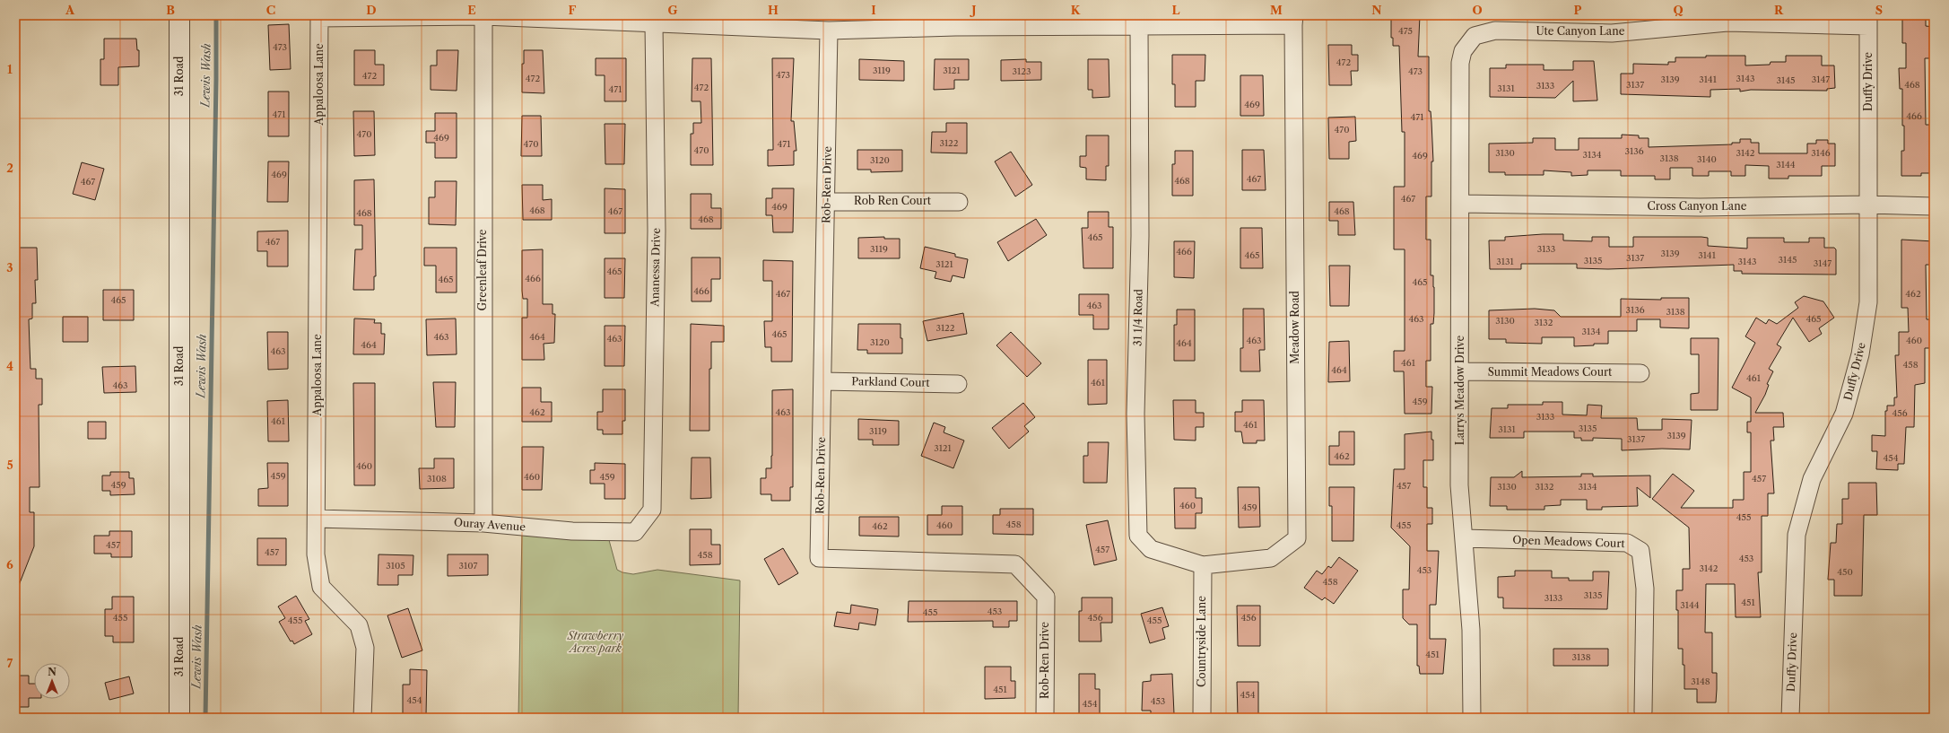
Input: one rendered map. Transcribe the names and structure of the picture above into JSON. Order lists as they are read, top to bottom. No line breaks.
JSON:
{"streets":{"street":["Ute Canyon Lane","31 Road","Duffy Drive","Appaloosa Lane","Rob-Ren Drive","Rob Ren Court","Cross Canyon Lane","Ananessa Drive","Greenleaf Drive","31 1/4 Road","Meadow Road","Summit Meadows Court","Parkland Court","Larrys Meadow Drive","Ouray Avenue","Open Meadows Court","Countryside Lane"]},"crossings":[["Ute Canyon Lane","Duffy Drive"],["Ute Canyon Lane","Larrys Meadow Drive"],["Duffy Drive","Cross Canyon Lane"],["Appaloosa Lane","Ouray Avenue"],["Rob-Ren Drive","Rob Ren Court"],["Rob-Ren Drive","Parkland Court"],["Cross Canyon Lane","Larrys Meadow Drive"],["Ananessa Drive","Ouray Avenue"],["Greenleaf Drive","Ouray Avenue"],["31 1/4 Road","Meadow Road"],["31 1/4 Road","Countryside Lane"],["Meadow Road","Countryside Lane"],["Summit Meadows Court","Larrys Meadow Drive"],["Larrys Meadow Drive","Open Meadows Court"]],"water":["Lewis Wash"],"parks":["Strawberry Acres park"],"house_numbers":["475","473","472","3119","3121","3123","473","473","472","472","3143","3139","3141","3147","3145","3137","468","3133","472","3131","471","469","471","466","471","470","470","469","3122","470","471","470","3136","3130","3142","3146","3134","469","3138","3140","3120","3144","469","467","468","467","467","469","468","467","468","468","468","465","467","3119","3133","466","3139","465","3141","3137","3145","3135","3131","3143","3147","3121","465","466","465","465","466","467","462","465","463","3136","3138","463","465","3130","3132","3122","3134","465","463","464","463","463","460","3120","464","464","463","461","458","464","461","461","463","459","462","463","456","3133","461","461","3135","3131","3119","3139","3137","3121","462","454","460","459","460","459","3108","457","459","457","3130","3132","3134","460","459","455","458","460","455","462","457","457","457","458","453","3105","3107","3142","453","450","458","3135","3133","451","3144","453","455","455","456","456","455","455","451","3138","3148","451","454","454","453","454"],"north":"top","grid":{"columns":["A","B","C","D","E","F","G","H","I","J","K","L","M","N","O","P","Q","R","S"],"rows":["1","2","3","4","5","6","7"]}}
